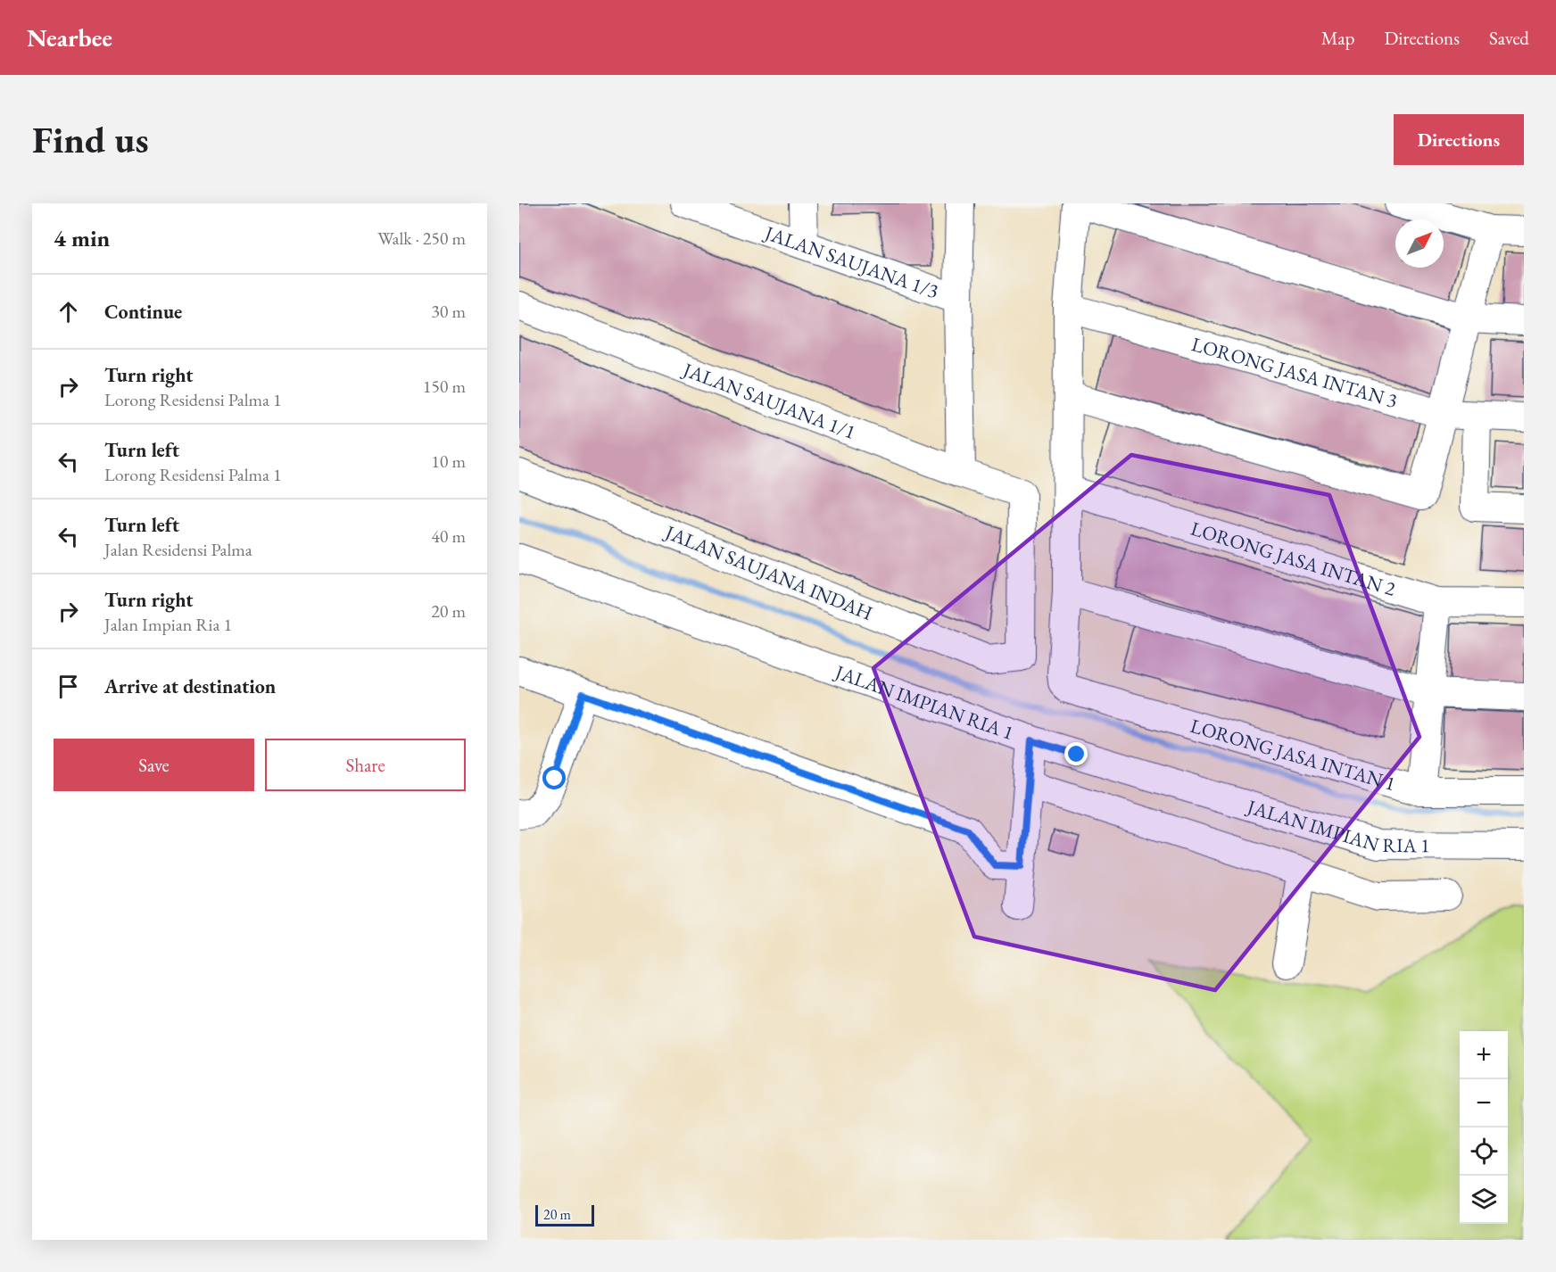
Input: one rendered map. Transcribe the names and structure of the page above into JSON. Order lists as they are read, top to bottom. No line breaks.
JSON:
{"streets":{"street":["JALAN SAUJANA 1/3","LORONG JASA INTAN 3","JALAN SAUJANA 1/1","LORONG JASA INTAN 2","JALAN SAUJANA INDAH","JALAN IMPIAN RIA 1","LORONG JASA INTAN 1"]},"crossings":[["JALAN SAUJANA 1/1","JALAN SAUJANA INDAH"]],"scale_bar":"20 m","north":"top right","page":{"header":"Nearbee","nav":["Map","Directions","Saved"],"buttons":["Directions",["Save","Share"]],"title":"Find us","heading":["4 min","Walk · 250 m"],"list":[["Continue","30 m"],["Turn right","Lorong Residensi Palma 1","150 m"],["Turn left","Lorong Residensi Palma 1","10 m"],["Turn left","Jalan Residensi Palma","40 m"],["Turn right","Jalan Impian Ria 1","20 m"],"Arrive at destination"],"map_buttons":["+","−"],"scale":"20 m"}}
